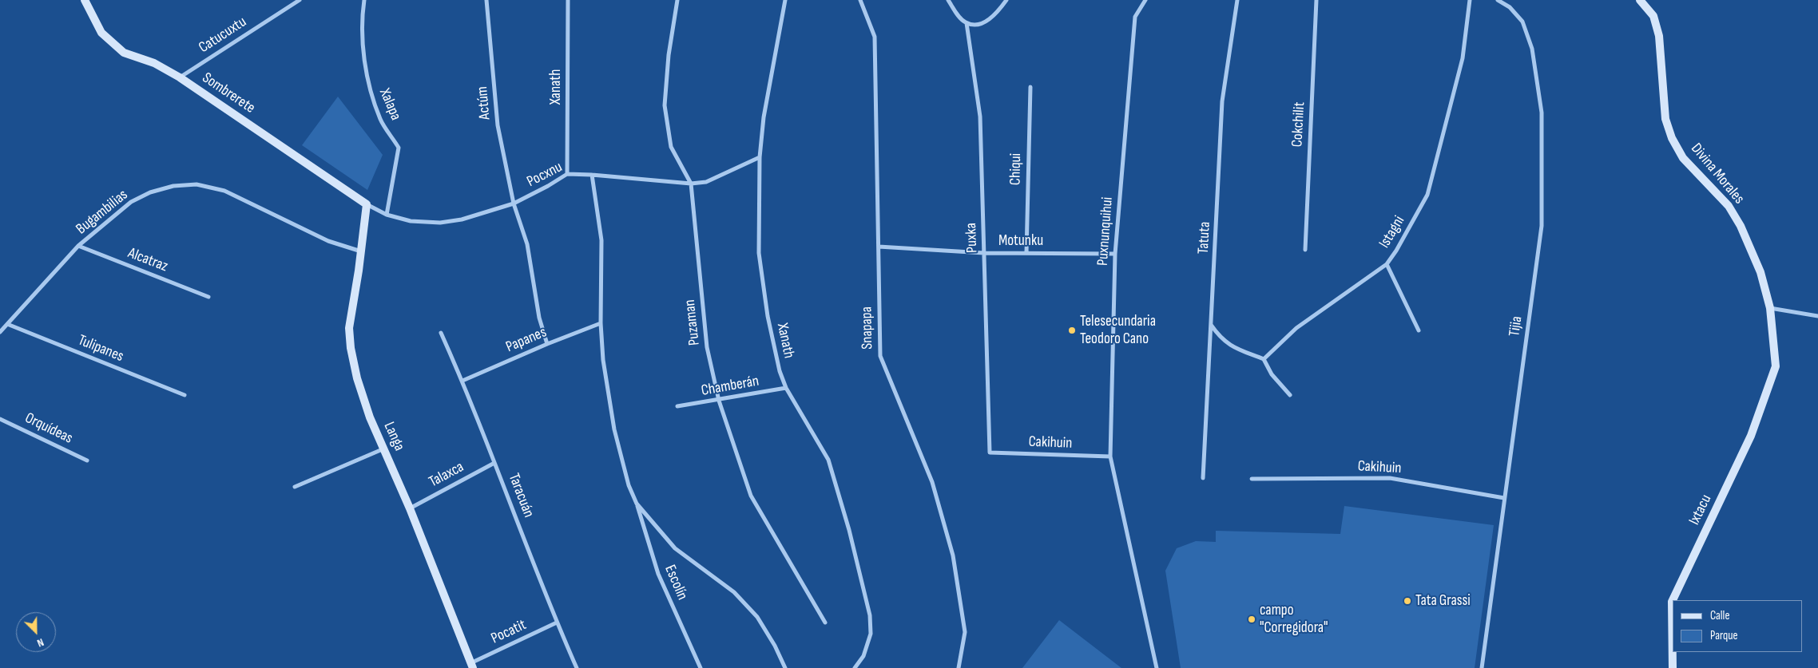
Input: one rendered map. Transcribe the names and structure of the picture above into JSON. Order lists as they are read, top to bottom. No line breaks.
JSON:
{"streets":{"street":["Catucuxtu","Xanath","Sombrerete","Actúm","Xalapa","Cokchilit","Chiqui","Divina Morales","Pocxnu","Bugambilias","Puxnunquihui","Istagni","Puxka","Tatuta","Motunku","Alcatraz","Puzaman","Tijia","Snapapa","Papanes","Tulipanes","Chamberán","Orquídeas","Langa","Cakihuin","Talaxca","Taracuán","Ixtacu","Escolín","Pocatit"]},"crossings":[["Catucuxtu","Sombrerete"],["Xanath","Pocxnu"],["Xanath","Chamberán"],["Sombrerete","Pocxnu"],["Sombrerete","Langa"],["Actúm","Pocxnu"],["Xalapa","Pocxnu"],["Chiqui","Motunku"],["Divina Morales","Ixtacu"],["Pocxnu","Puzaman"],["Pocxnu","Langa"],["Bugambilias","Alcatraz"],["Bugambilias","Tulipanes"],["Bugambilias","Langa"],["Puxnunquihui","Motunku"],["Puxnunquihui","Cakihuin"],["Puxka","Motunku"],["Puxka","Cakihuin"],["Motunku","Snapapa"],["Puzaman","Chamberán"],["Tijia","Cakihuin"],["Papanes","Taracuán"],["Langa","Talaxca"],["Langa","Pocatit"],["Talaxca","Taracuán"],["Taracuán","Pocatit"]],"places":["Telesecundaria Teodoro Cano","Tata Grassi","campo \"Corregidora\""],"legend":["Calle","Parque"],"north":"bottom right"}
